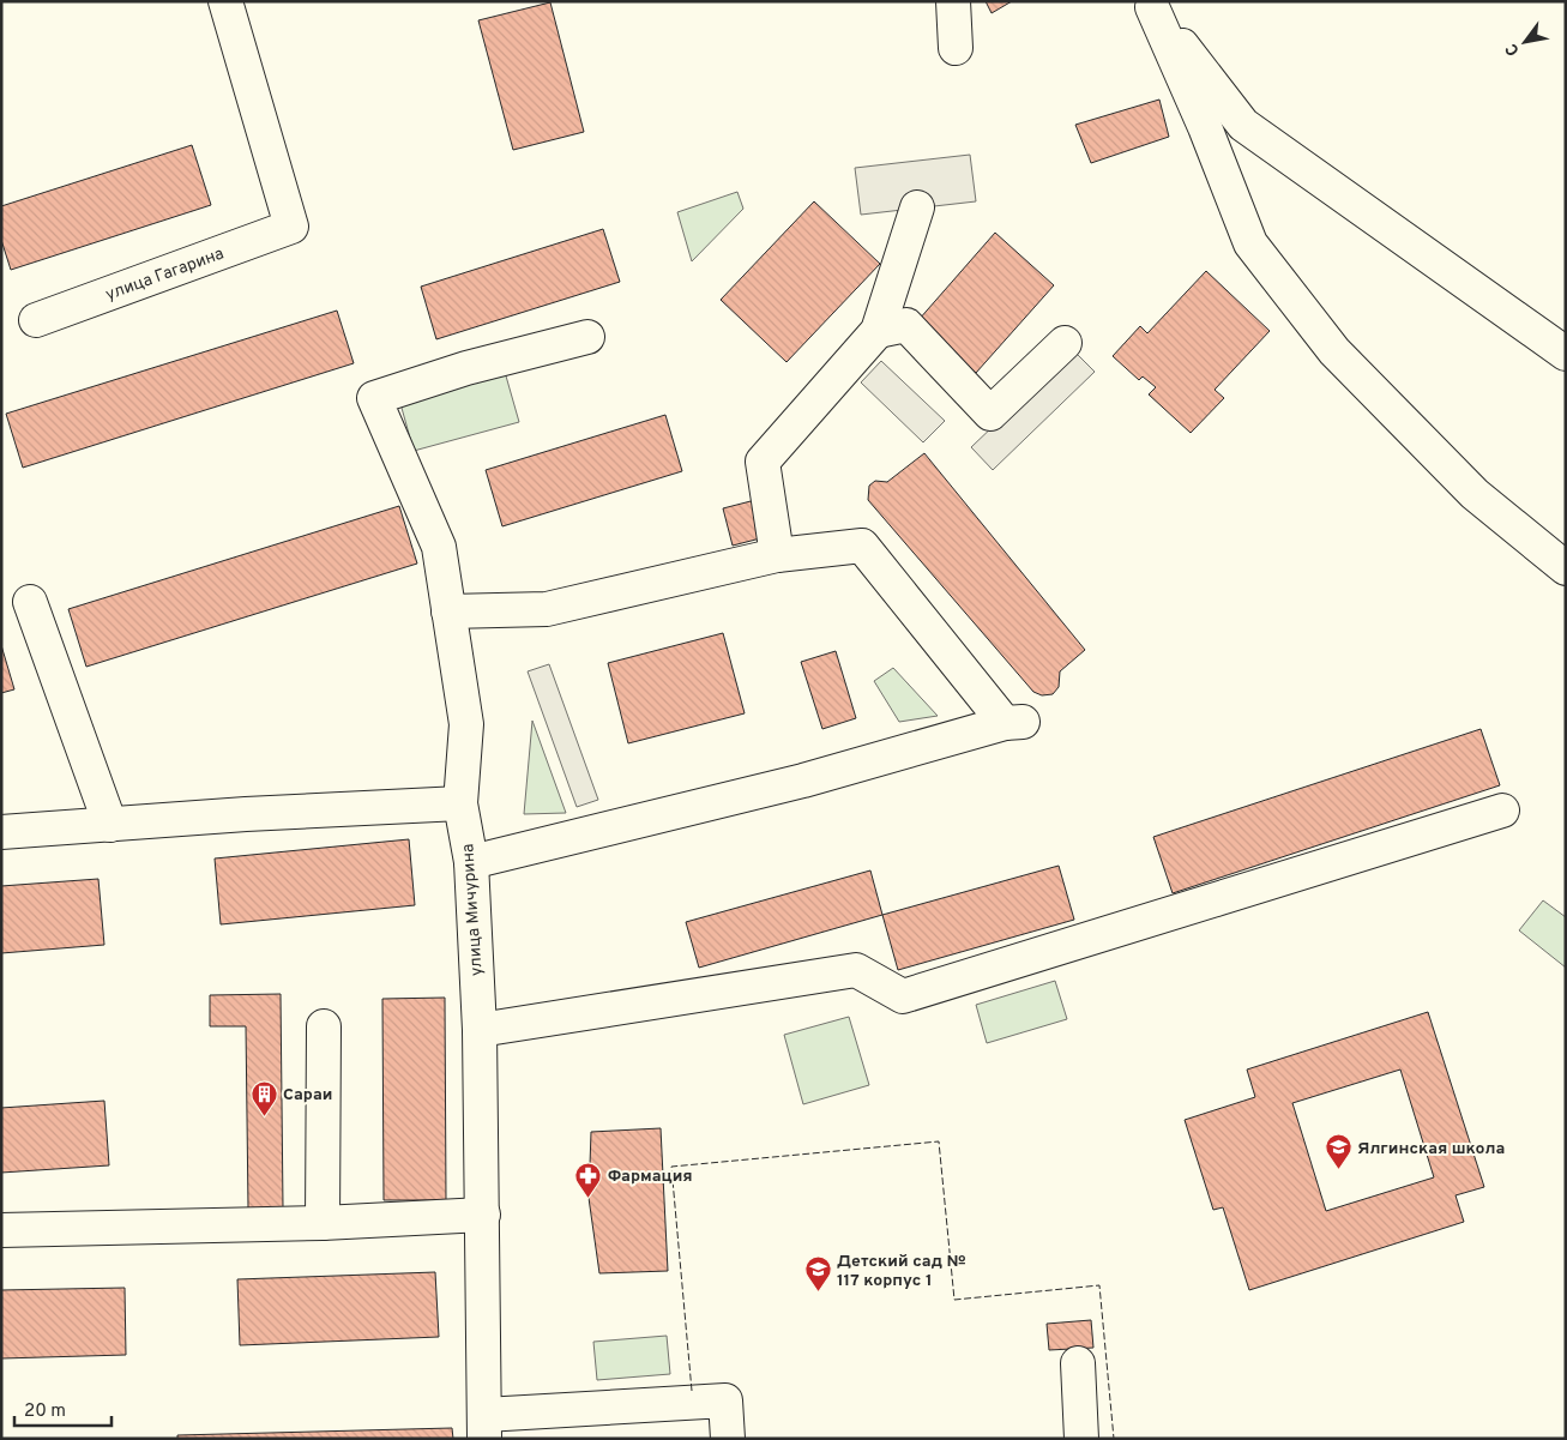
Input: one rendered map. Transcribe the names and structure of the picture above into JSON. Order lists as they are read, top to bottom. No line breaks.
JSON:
{"streets":{"street":["улица Гагарина","улица Мичурина"]},"places":{"building":["Сараи"],"school or university":["Ялгинская школа","Детский сад № 117 корпус 1"],"pharmacy":["Фармация"]},"scale_bar":"20 m","north":"bottom left"}
